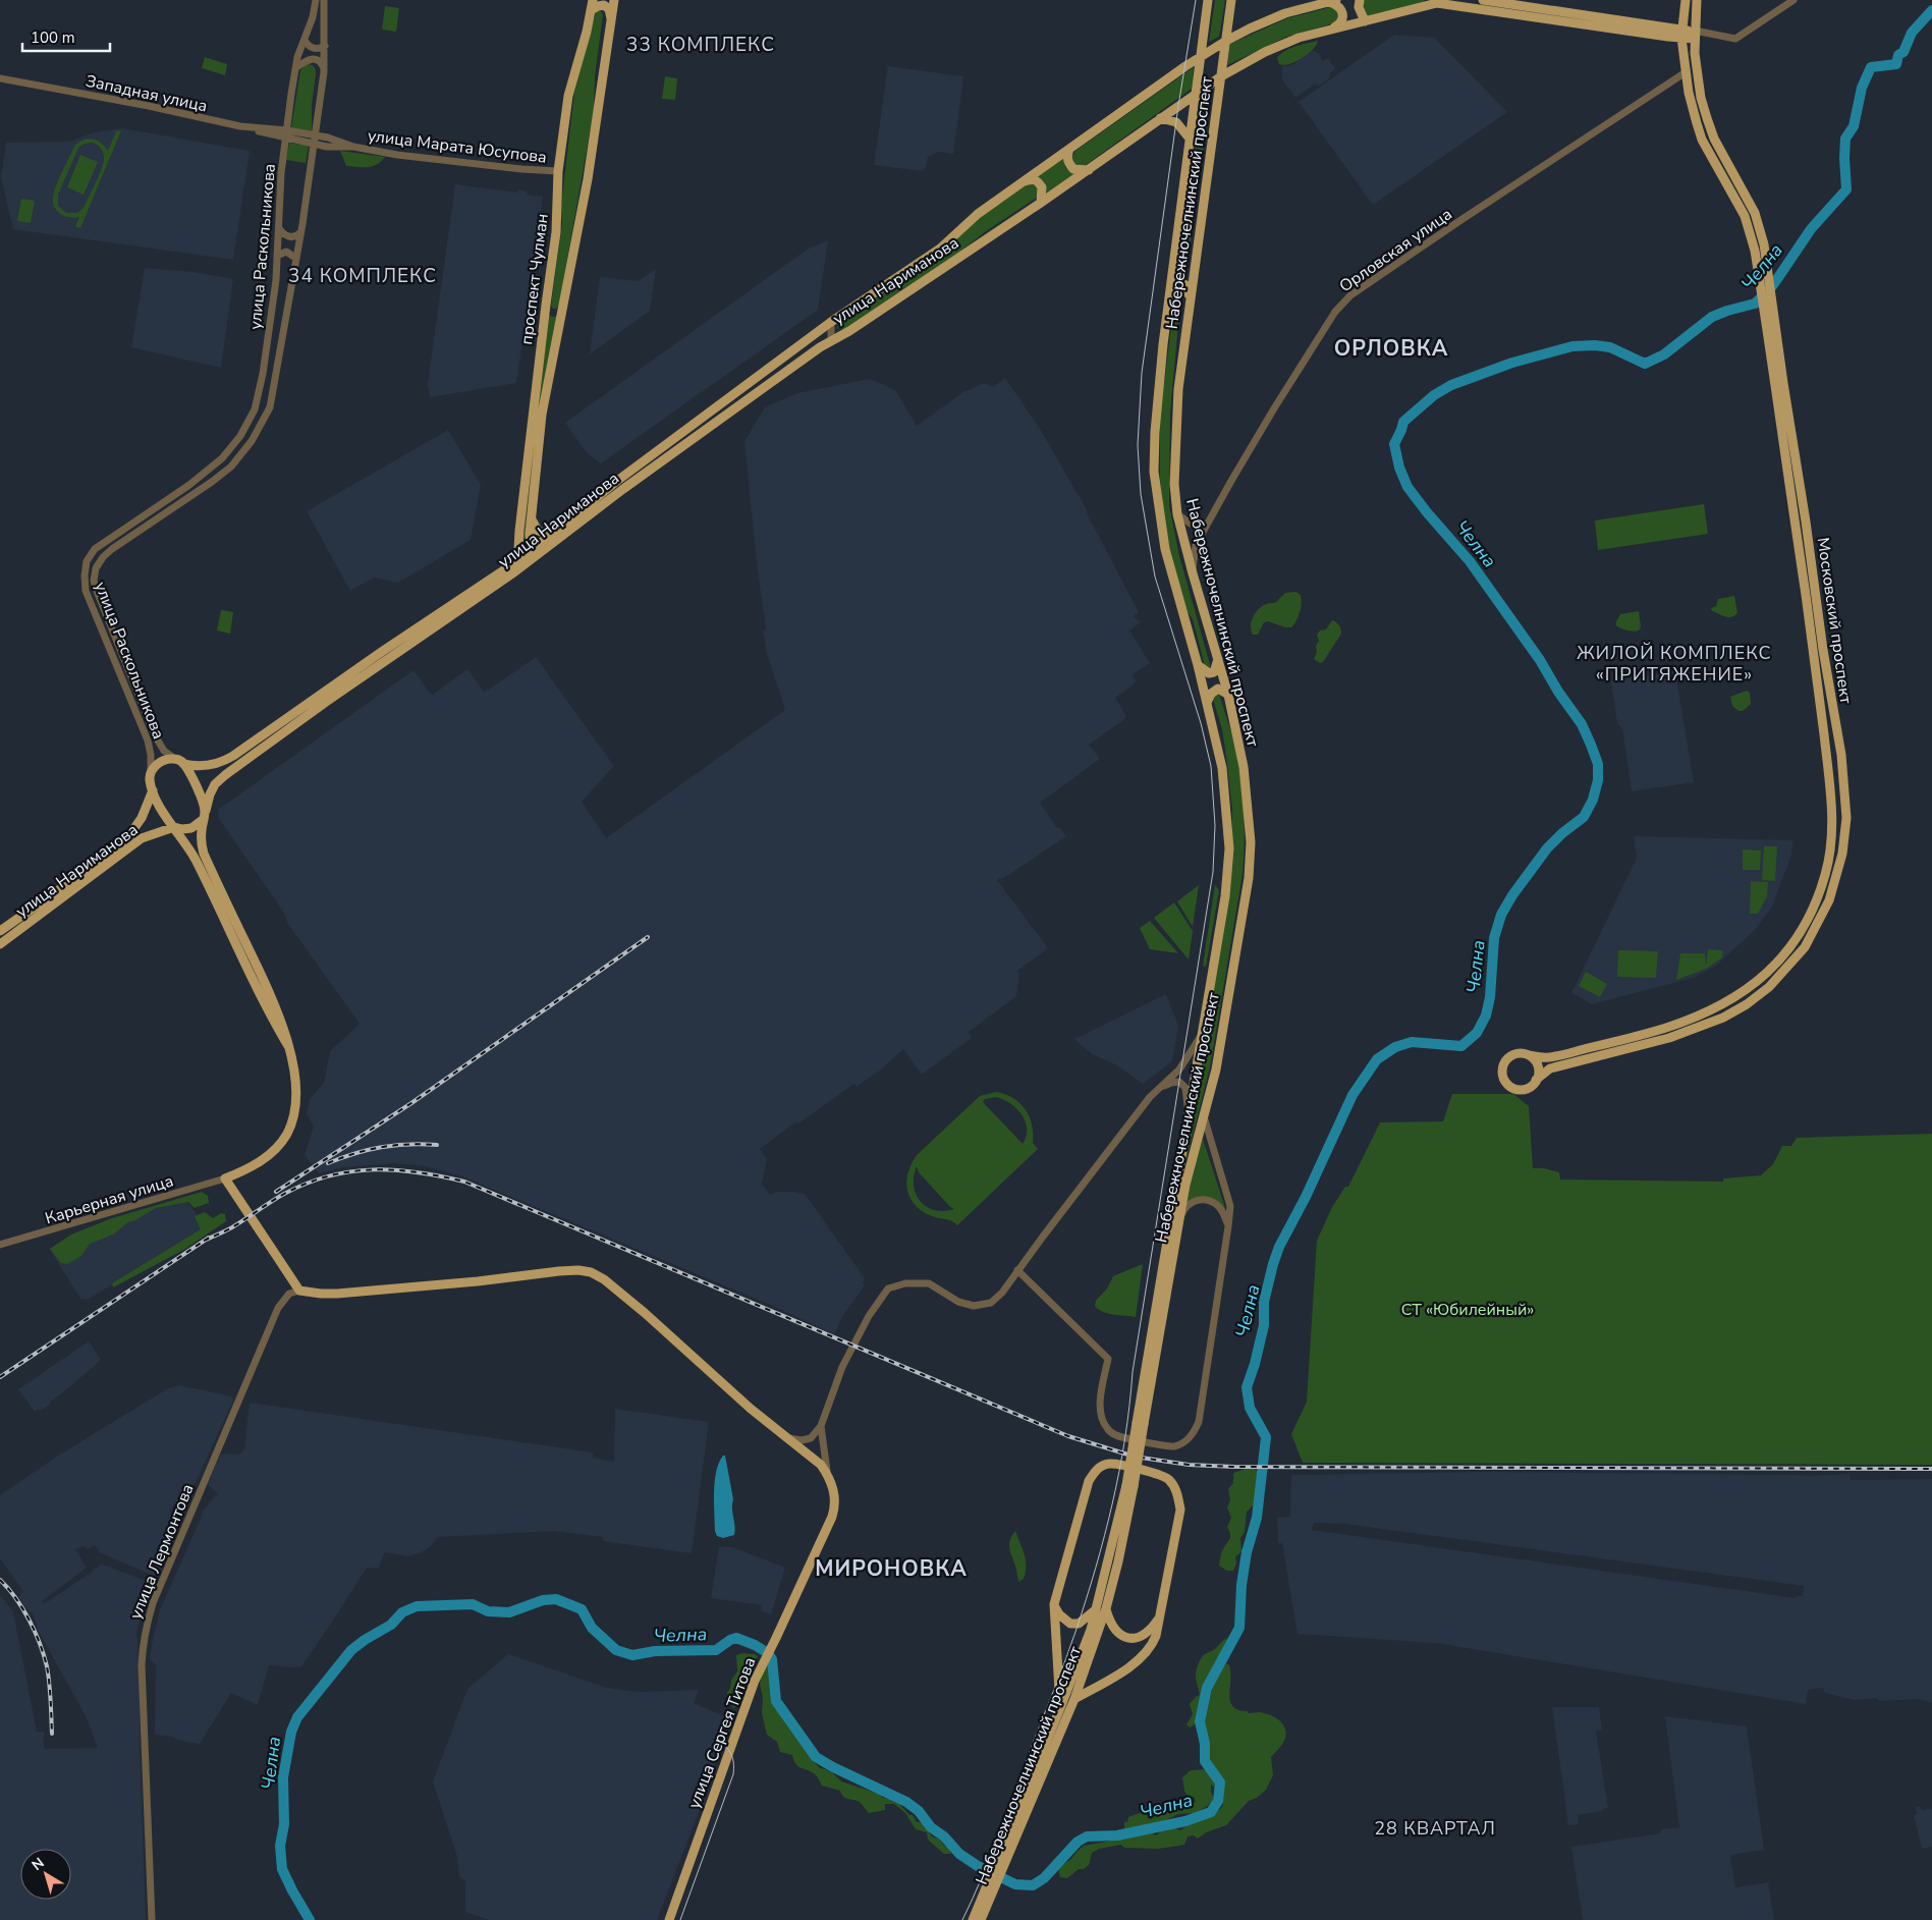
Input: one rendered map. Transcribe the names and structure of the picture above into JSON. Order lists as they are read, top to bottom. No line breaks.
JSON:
{"streets":{"main road":["Набережночелнинский проспект","проспект Чулман","улица Нариманова","Московский проспект","улица Сергея Титова"],"street":["Западная улица","улица Марата Юсупова","улица Раскольникова","Орловская улица","Карьерная улица","улица Лермонтова"]},"crossings":[["Западная улица","улица Раскольникова"],["улица Марата Юсупова","проспект Чулман"],["Набережночелнинский проспект","Орловская улица"],["Набережночелнинский проспект","улица Нариманова"],["улица Раскольникова","улица Нариманова"],["Орловская улица","Московский проспект"],["проспект Чулман","улица Нариманова"],["улица Нариманова","Московский проспект"]],"districts":["33 КОМПЛЕКС","34 КОМПЛЕКС","ОРЛОВКА","ЖИЛОЙ КОМПЛЕКС «ПРИТЯЖЕНИЕ»","МИРОНОВКА","28 КВАРТАЛ"],"water":["Челна"],"parks":["СТ «Юбилейный»"],"scale_bar":"100 m","north":"top left"}
